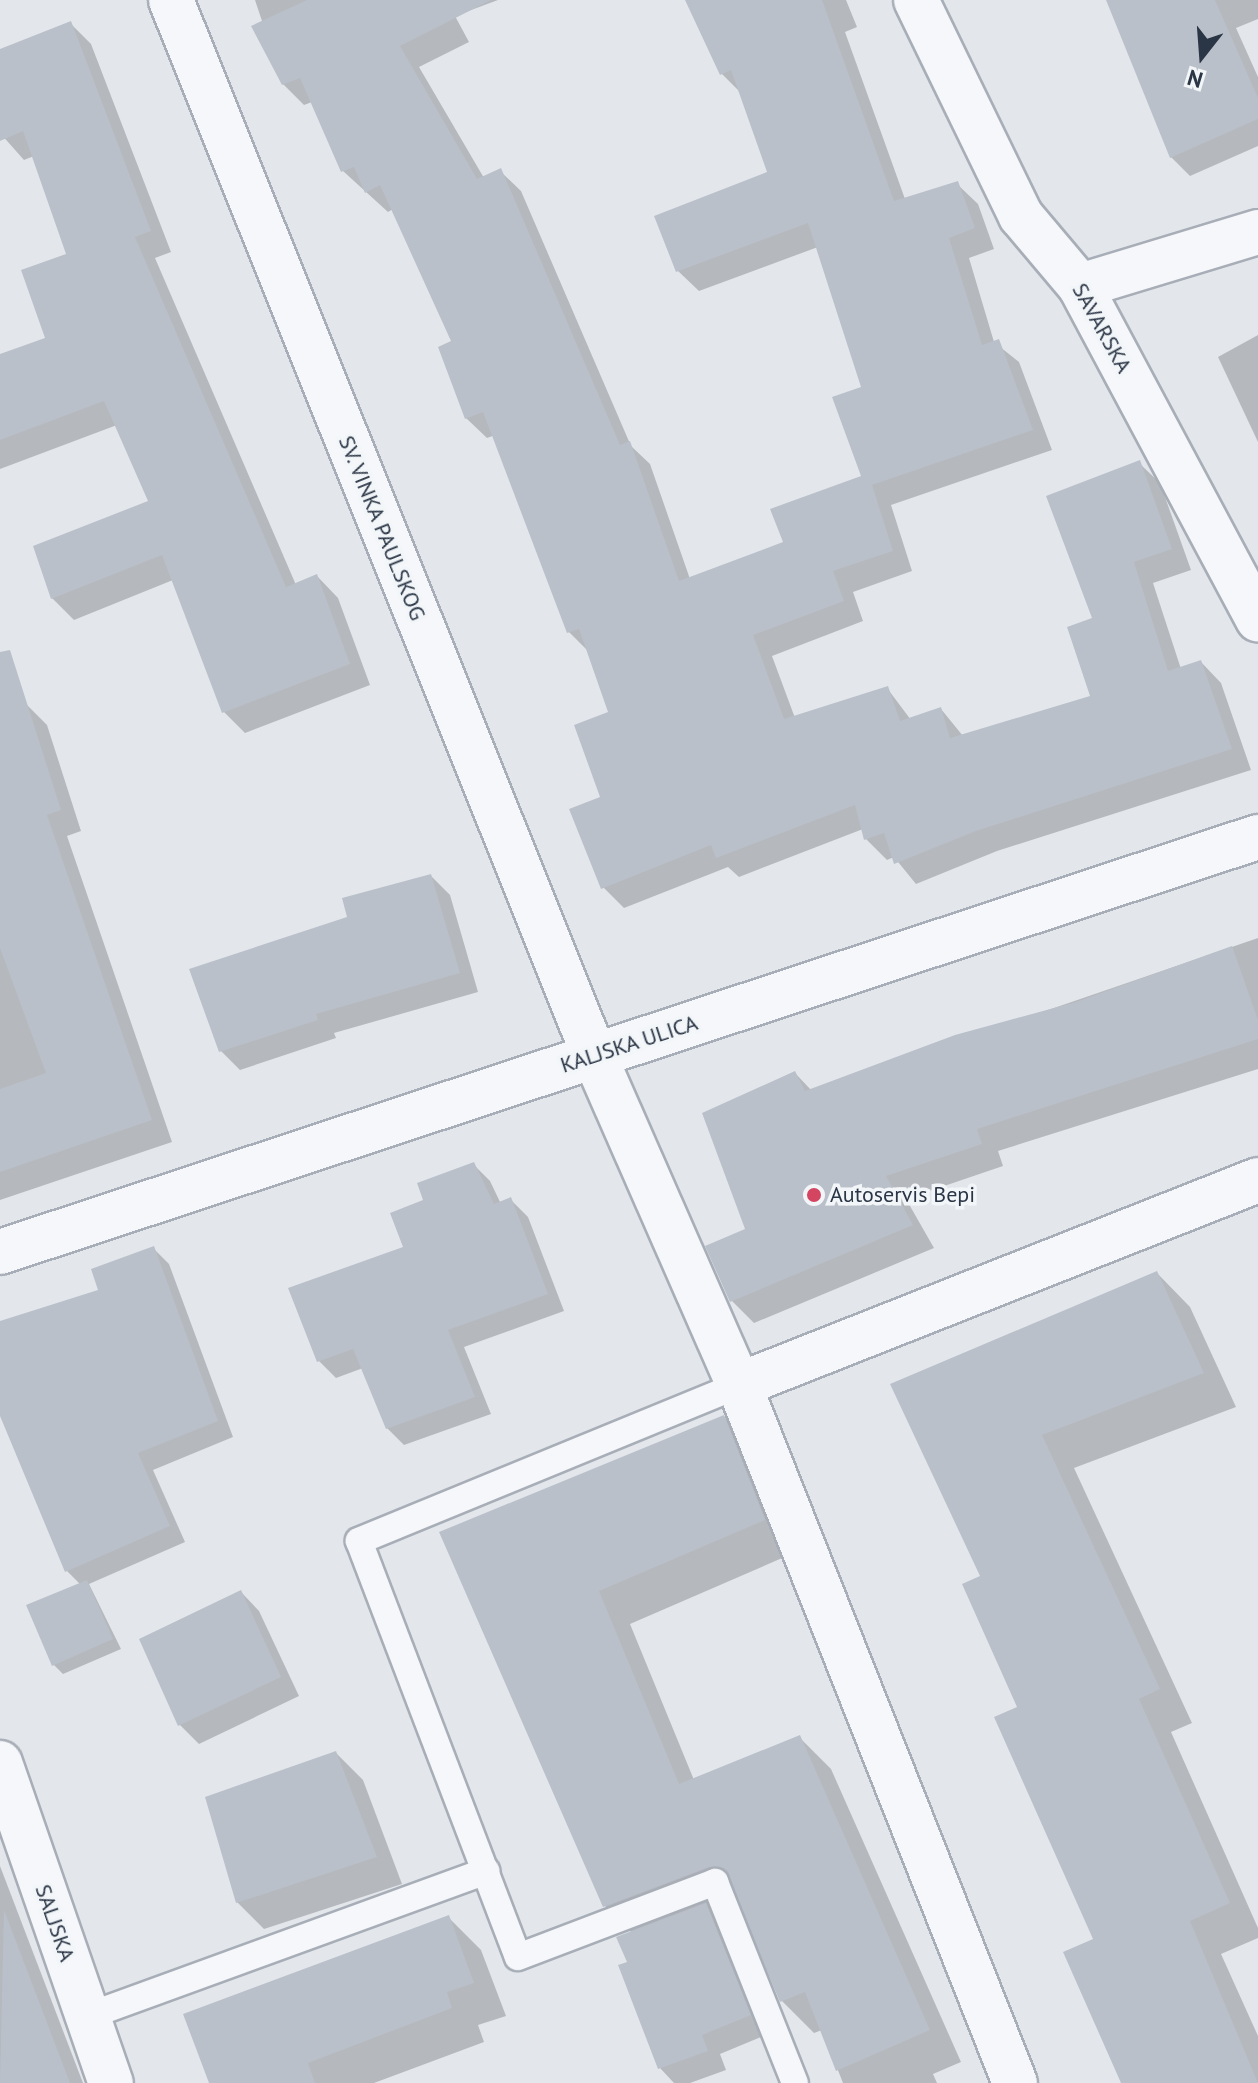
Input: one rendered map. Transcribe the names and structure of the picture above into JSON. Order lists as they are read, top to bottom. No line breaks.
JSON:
{"streets":{"street":["SAVARSKA","SV. VINKA PAULSKOG","KALJSKA ULICA","SALJSKA"]},"crossings":[["SV. VINKA PAULSKOG","KALJSKA ULICA"]],"places":["Autoservis Bepi"],"north":"bottom"}
